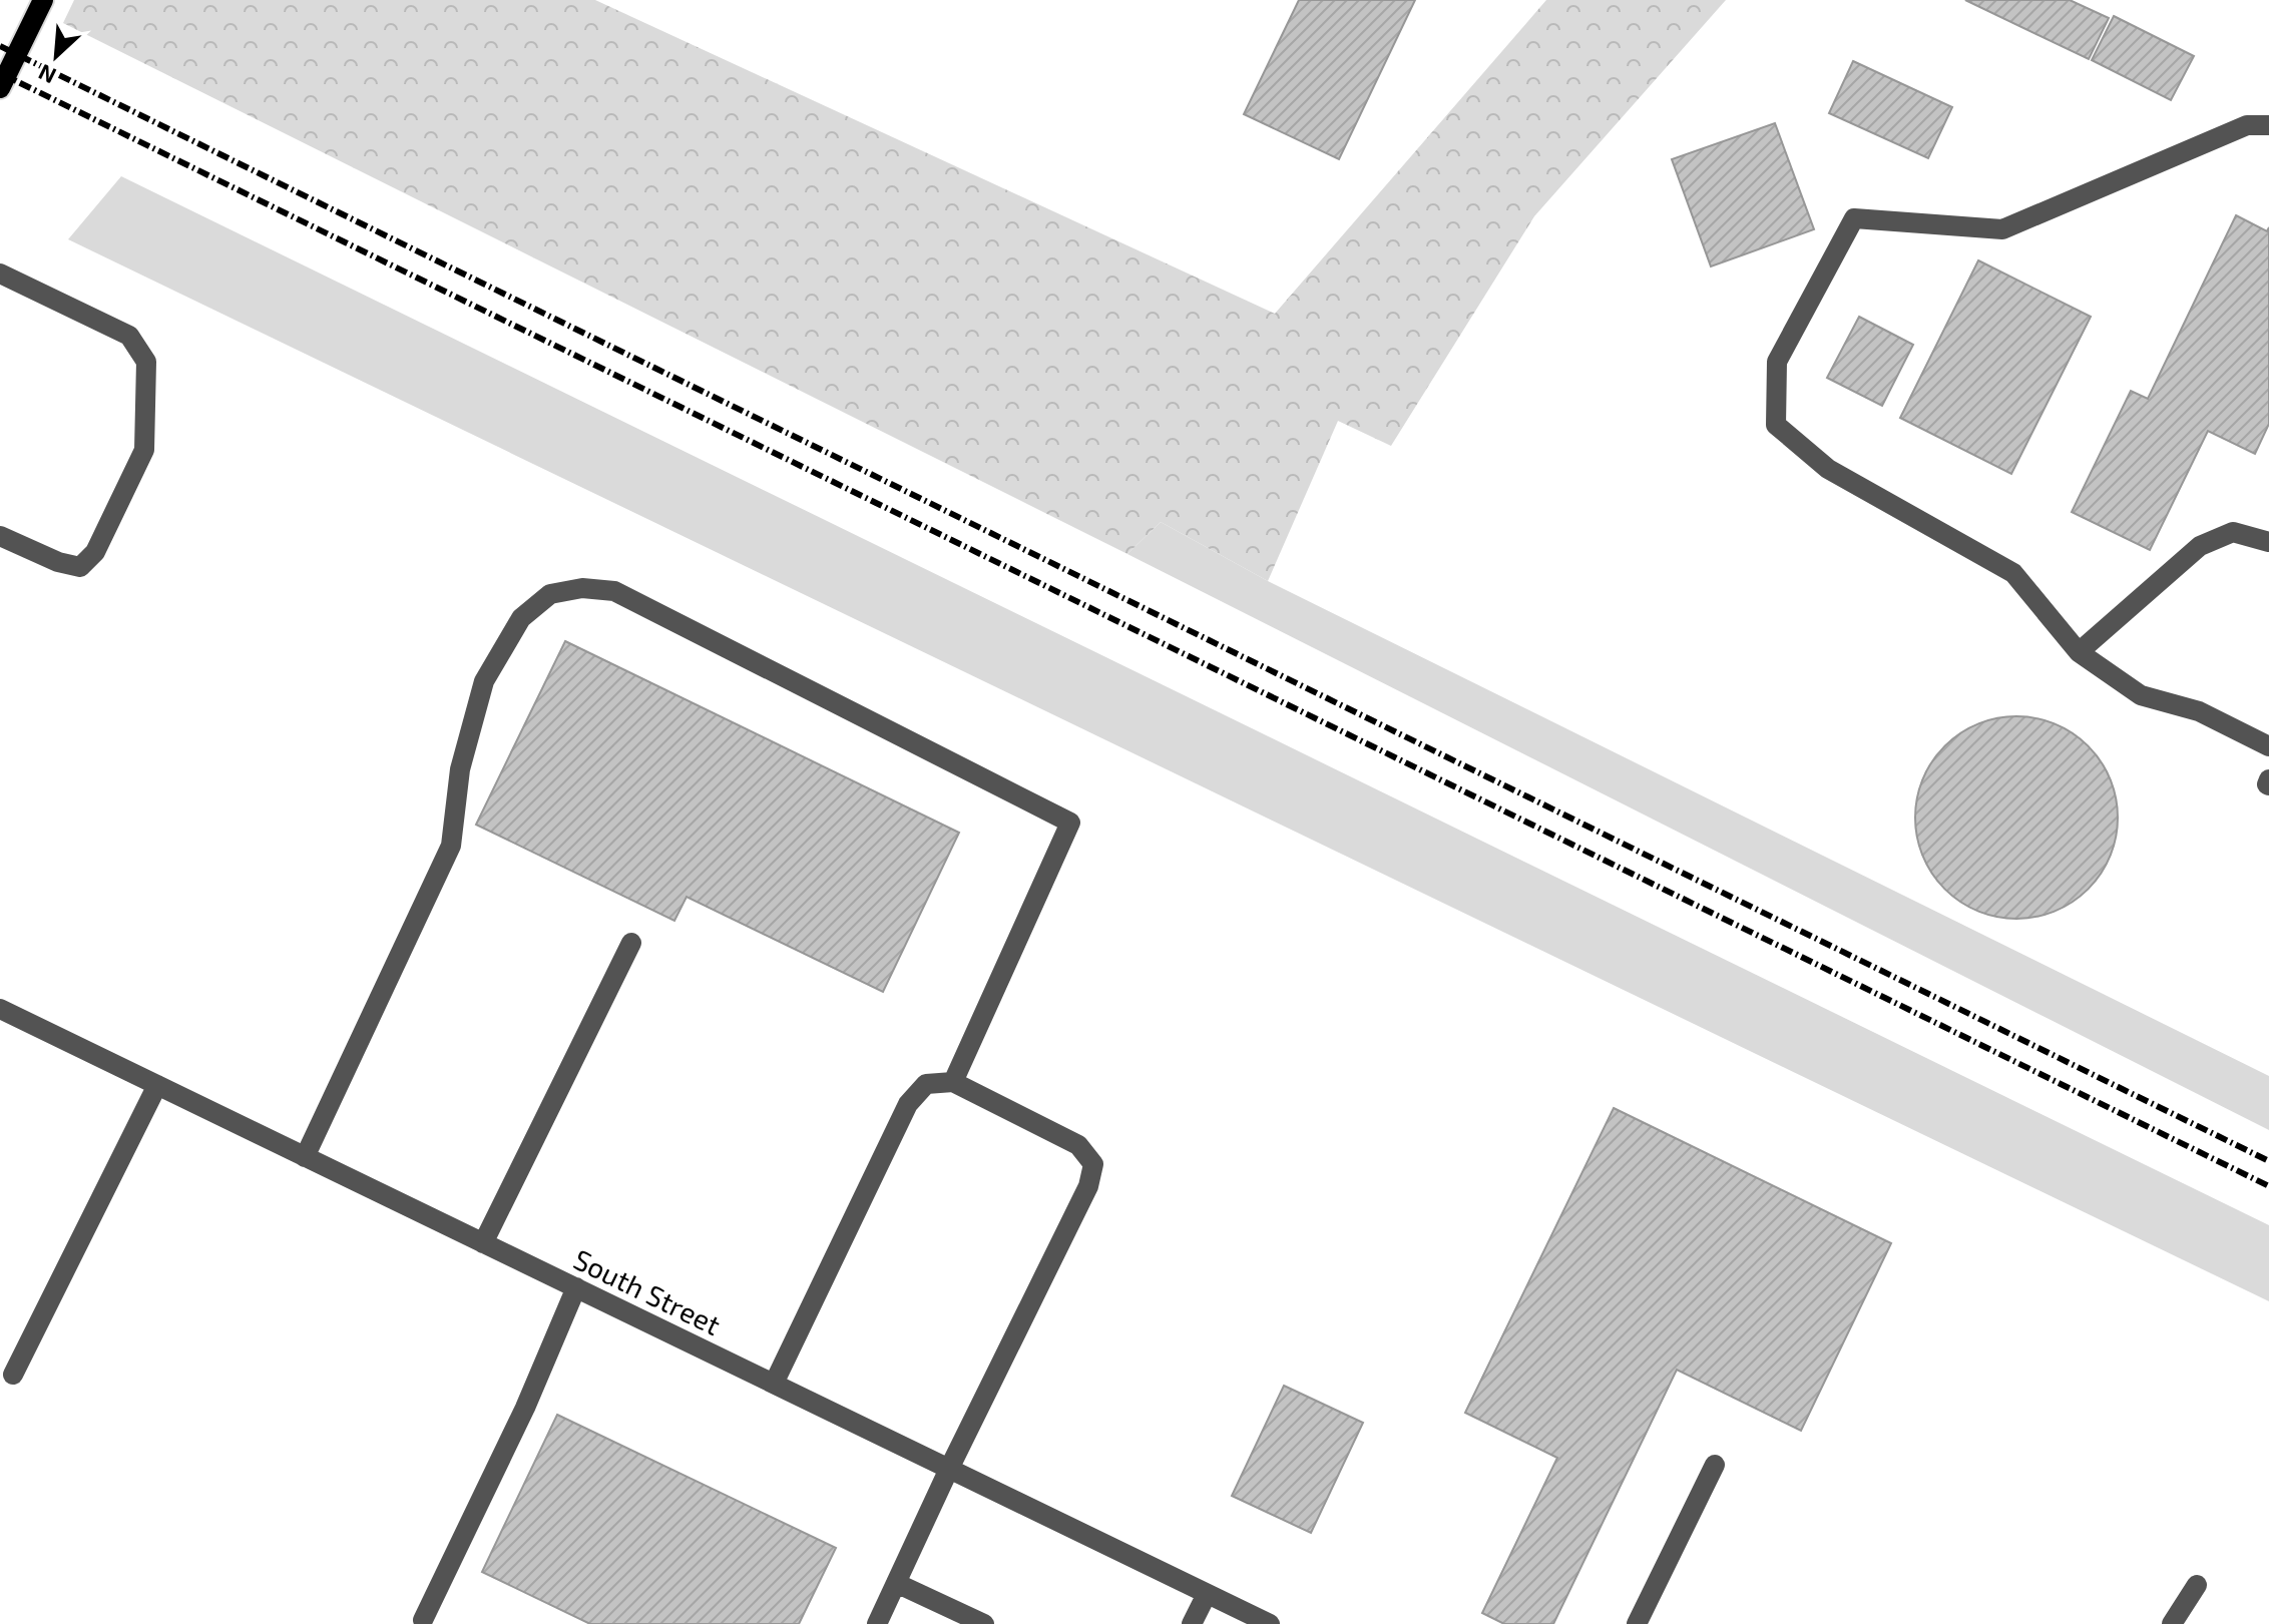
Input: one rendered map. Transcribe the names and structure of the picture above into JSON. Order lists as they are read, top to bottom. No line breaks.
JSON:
{"streets":{"street":["South Street"]},"north":"bottom left"}
